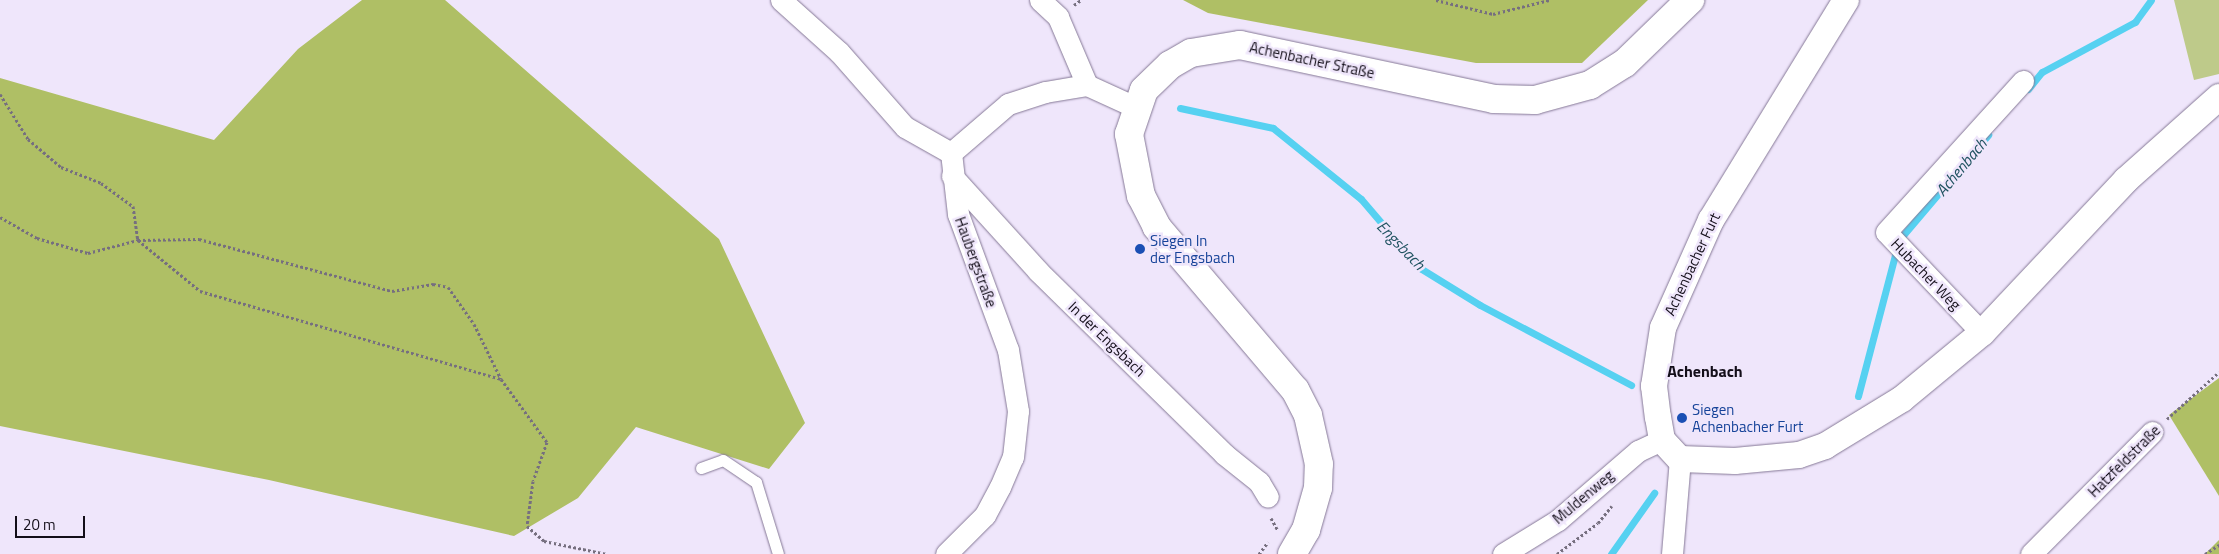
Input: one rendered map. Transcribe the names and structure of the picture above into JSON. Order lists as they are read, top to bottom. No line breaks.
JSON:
{"streets":{"main road":["Achenbacher Straße"],"street":["Haubergstraße","Achenbacher Furt","Hubacher Weg","In der Engsbach","Hatzfeldstraße","Muldenweg"]},"crossings":[["Haubergstraße","In der Engsbach"],["Achenbacher Furt","Muldenweg"]],"districts":["Achenbach"],"water":["Achenbach","Engsbach"],"places":["Siegen In der Engsbach","Siegen Achenbacher Furt"],"scale_bar":"20 m"}
